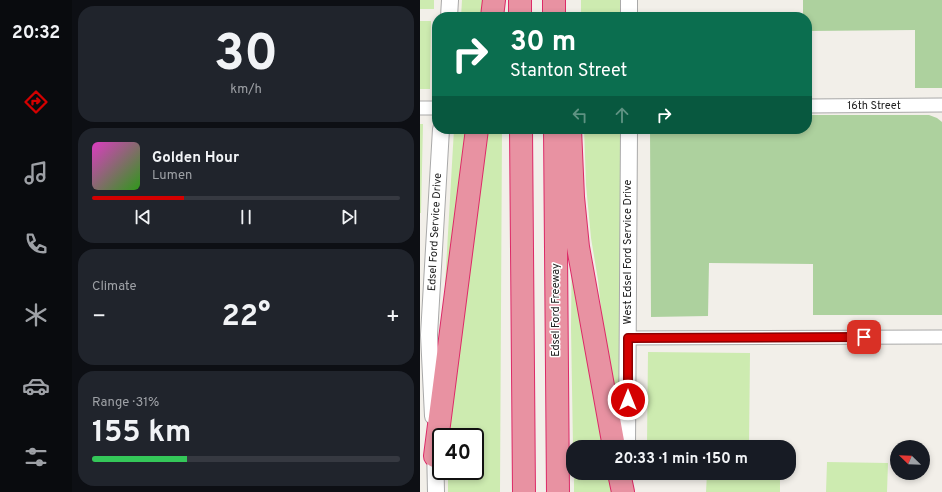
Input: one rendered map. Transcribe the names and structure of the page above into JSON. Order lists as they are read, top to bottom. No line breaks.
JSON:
{"streets":{"highway":["Edsel Ford Freeway"],"street":["16th Street","Edsel Ford Service Drive","West Edsel Ford Service Drive"]},"north":"top left","page":{"tabs":"20:32","tile":[["30","km/h"],"Climate",["Range · 31%","155 km"]],"turn":["30 m","Stanton Street"],"song":["Golden Hour","Lumen"],"heat":["−","22°","+"],"limit":"40","trip":"20:33 · 1 min · 150 m"}}
